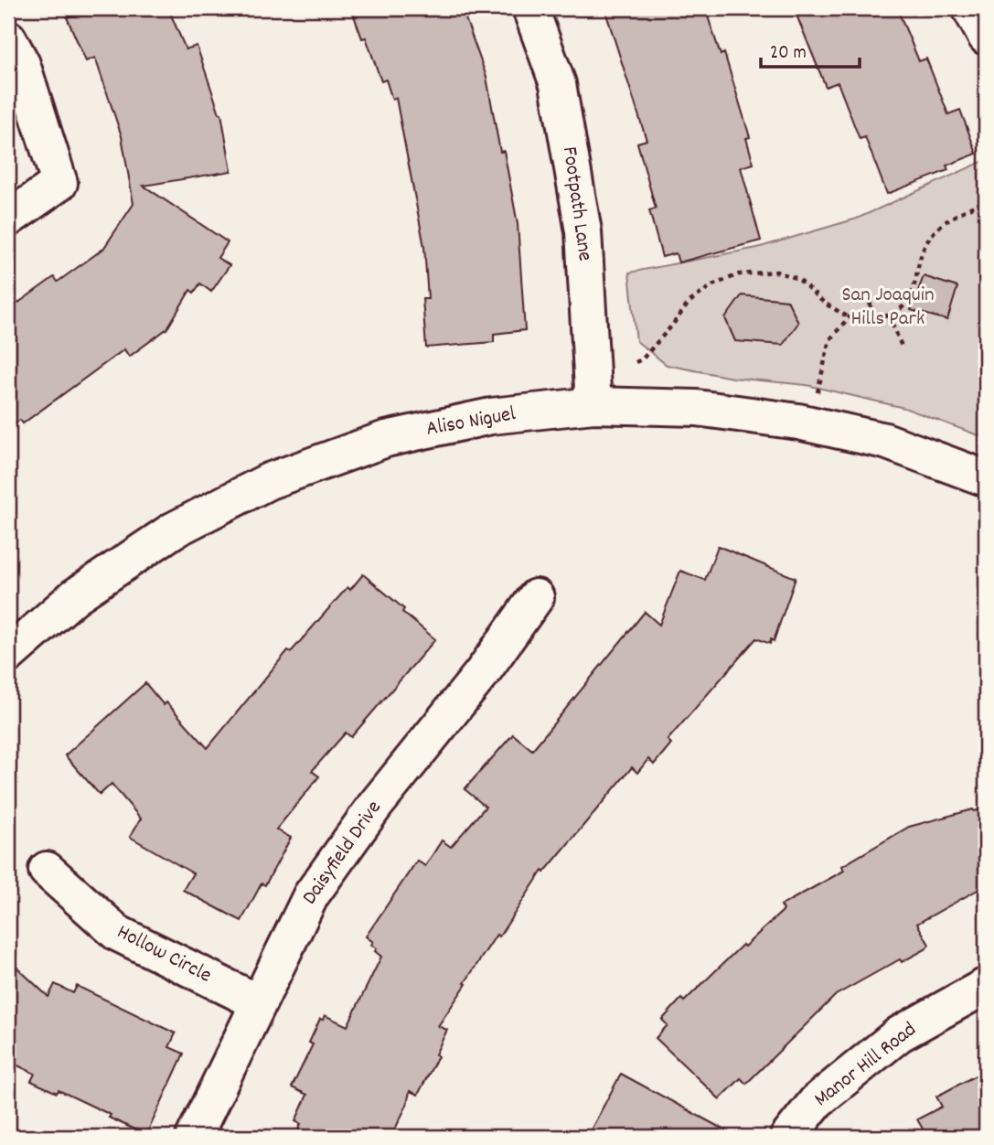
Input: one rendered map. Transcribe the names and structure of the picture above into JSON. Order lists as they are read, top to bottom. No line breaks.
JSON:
{"streets":{"street":["Footpath Lane","Aliso Niguel","Daisyfield Drive","Hollow Circle","Manor Hill Road"]},"crossings":[["Footpath Lane","Aliso Niguel"],["Daisyfield Drive","Hollow Circle"]],"parks":["San Joaquin Hills Park"],"scale_bar":"20 m"}
